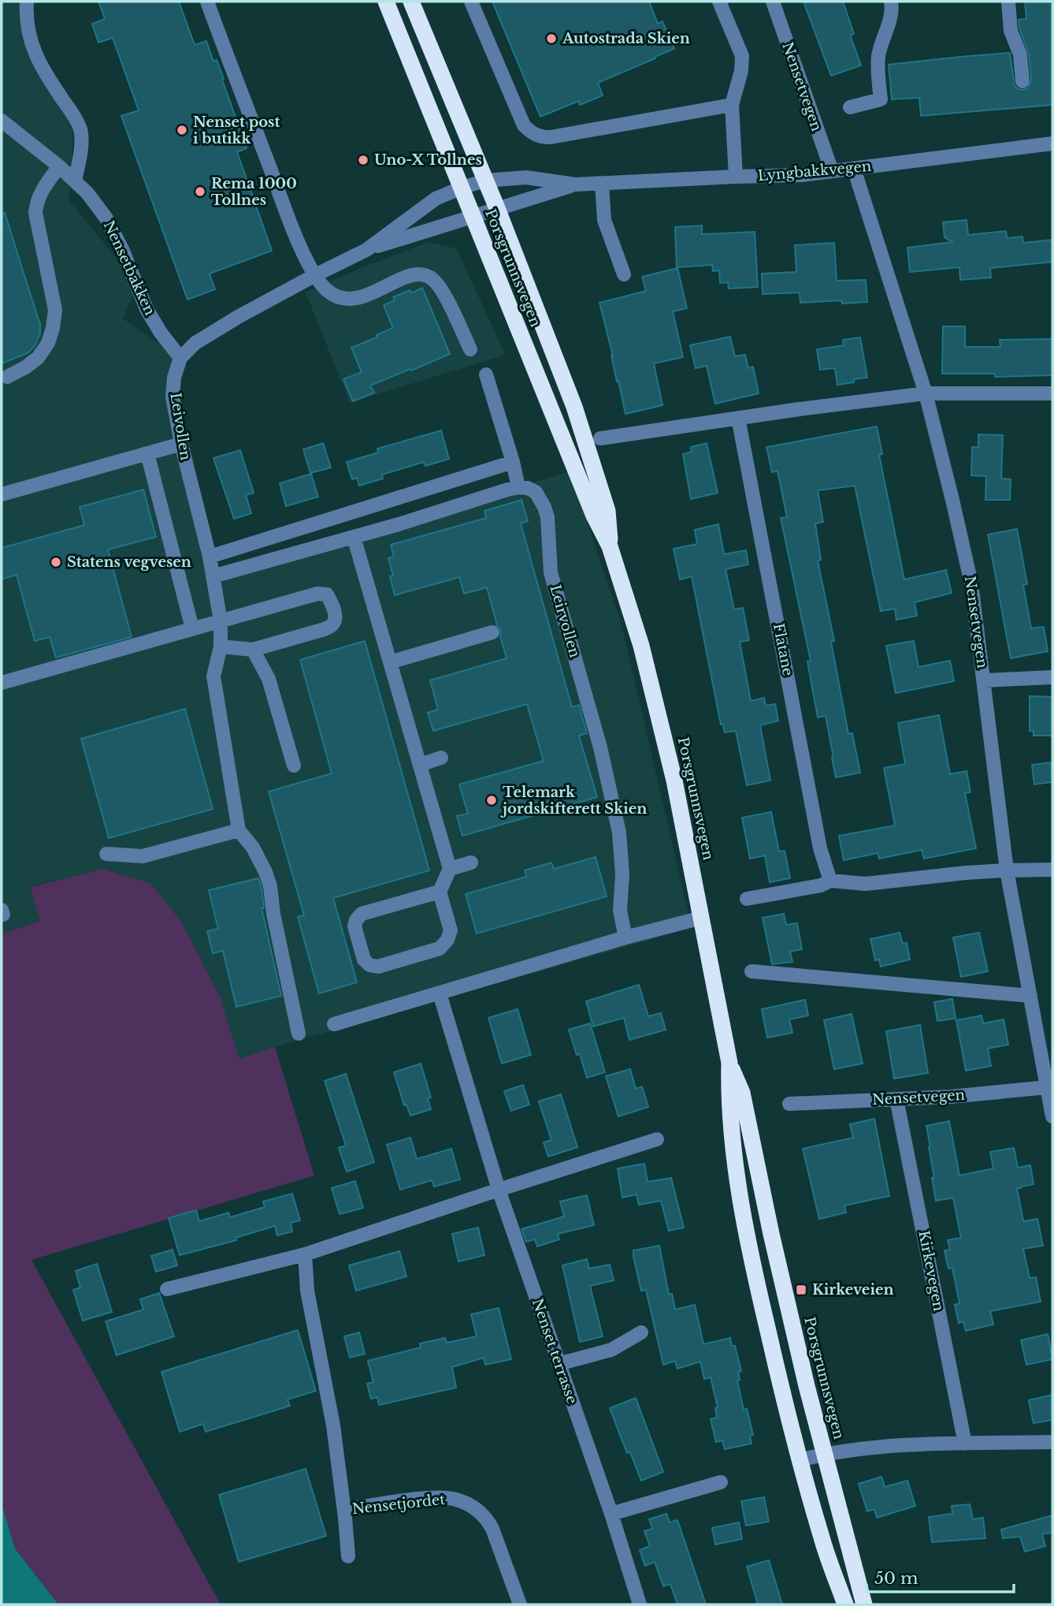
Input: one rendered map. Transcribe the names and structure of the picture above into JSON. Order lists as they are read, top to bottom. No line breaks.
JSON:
{"streets":{"highway":["Porsgrunnsvegen"],"street":["Nensetvegen","Lyngbakkvegen","Nensetbakken","Leivollen","Leirvollen","Flatane","Kirkevegen","Nenset terrasse","Nensetjordet"]},"crossings":[["Nensetvegen","Lyngbakkvegen"],["Nensetvegen","Kirkevegen"],["Lyngbakkvegen","Porsgrunnsvegen"],["Nensetbakken","Leivollen"]],"places":{"other":["Autostrada Skien","Nenset post i butikk","Uno-X Tollnes","Rema 1000 Tollnes","Statens vegvesen","Telemark jordskifterett Skien"],"transit":["Kirkeveien"]},"scale_bar":"50 m"}
